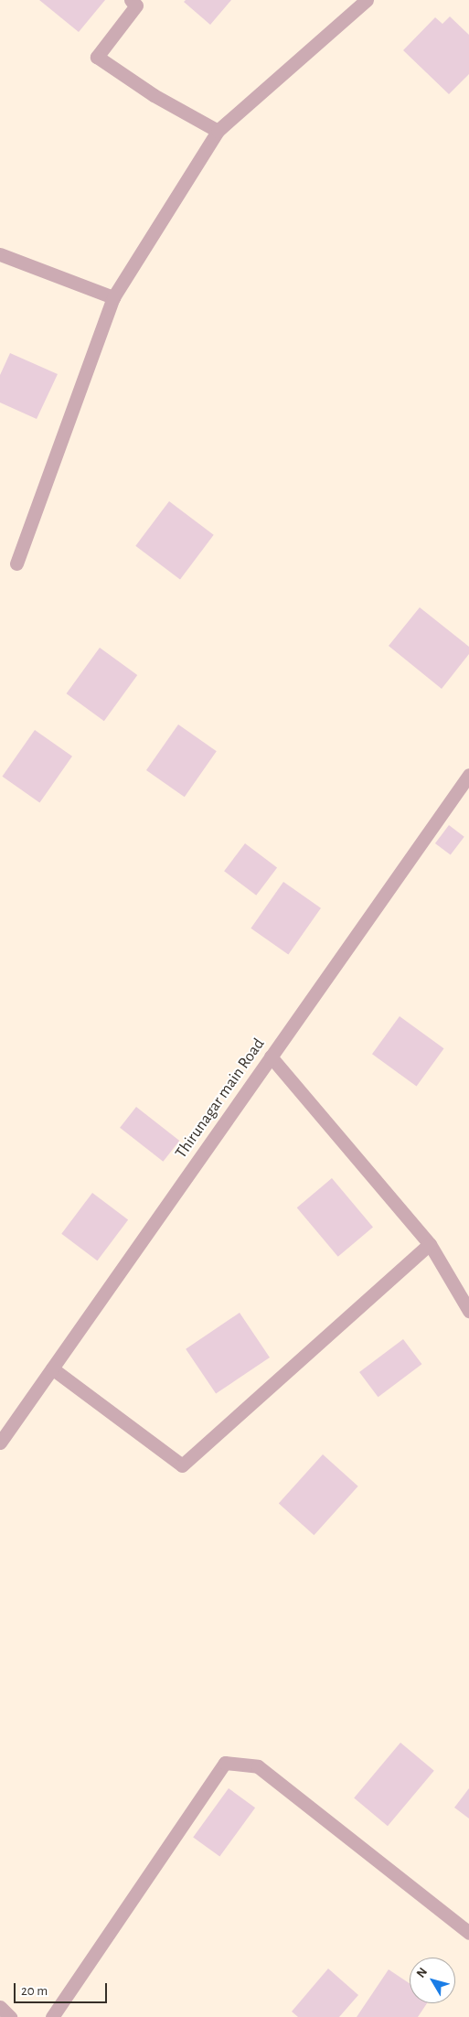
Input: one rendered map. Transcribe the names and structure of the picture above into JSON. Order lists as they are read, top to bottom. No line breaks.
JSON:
{"streets":{"street":["Thirunagar main Road"]},"scale_bar":"20 m","north":"top left"}
